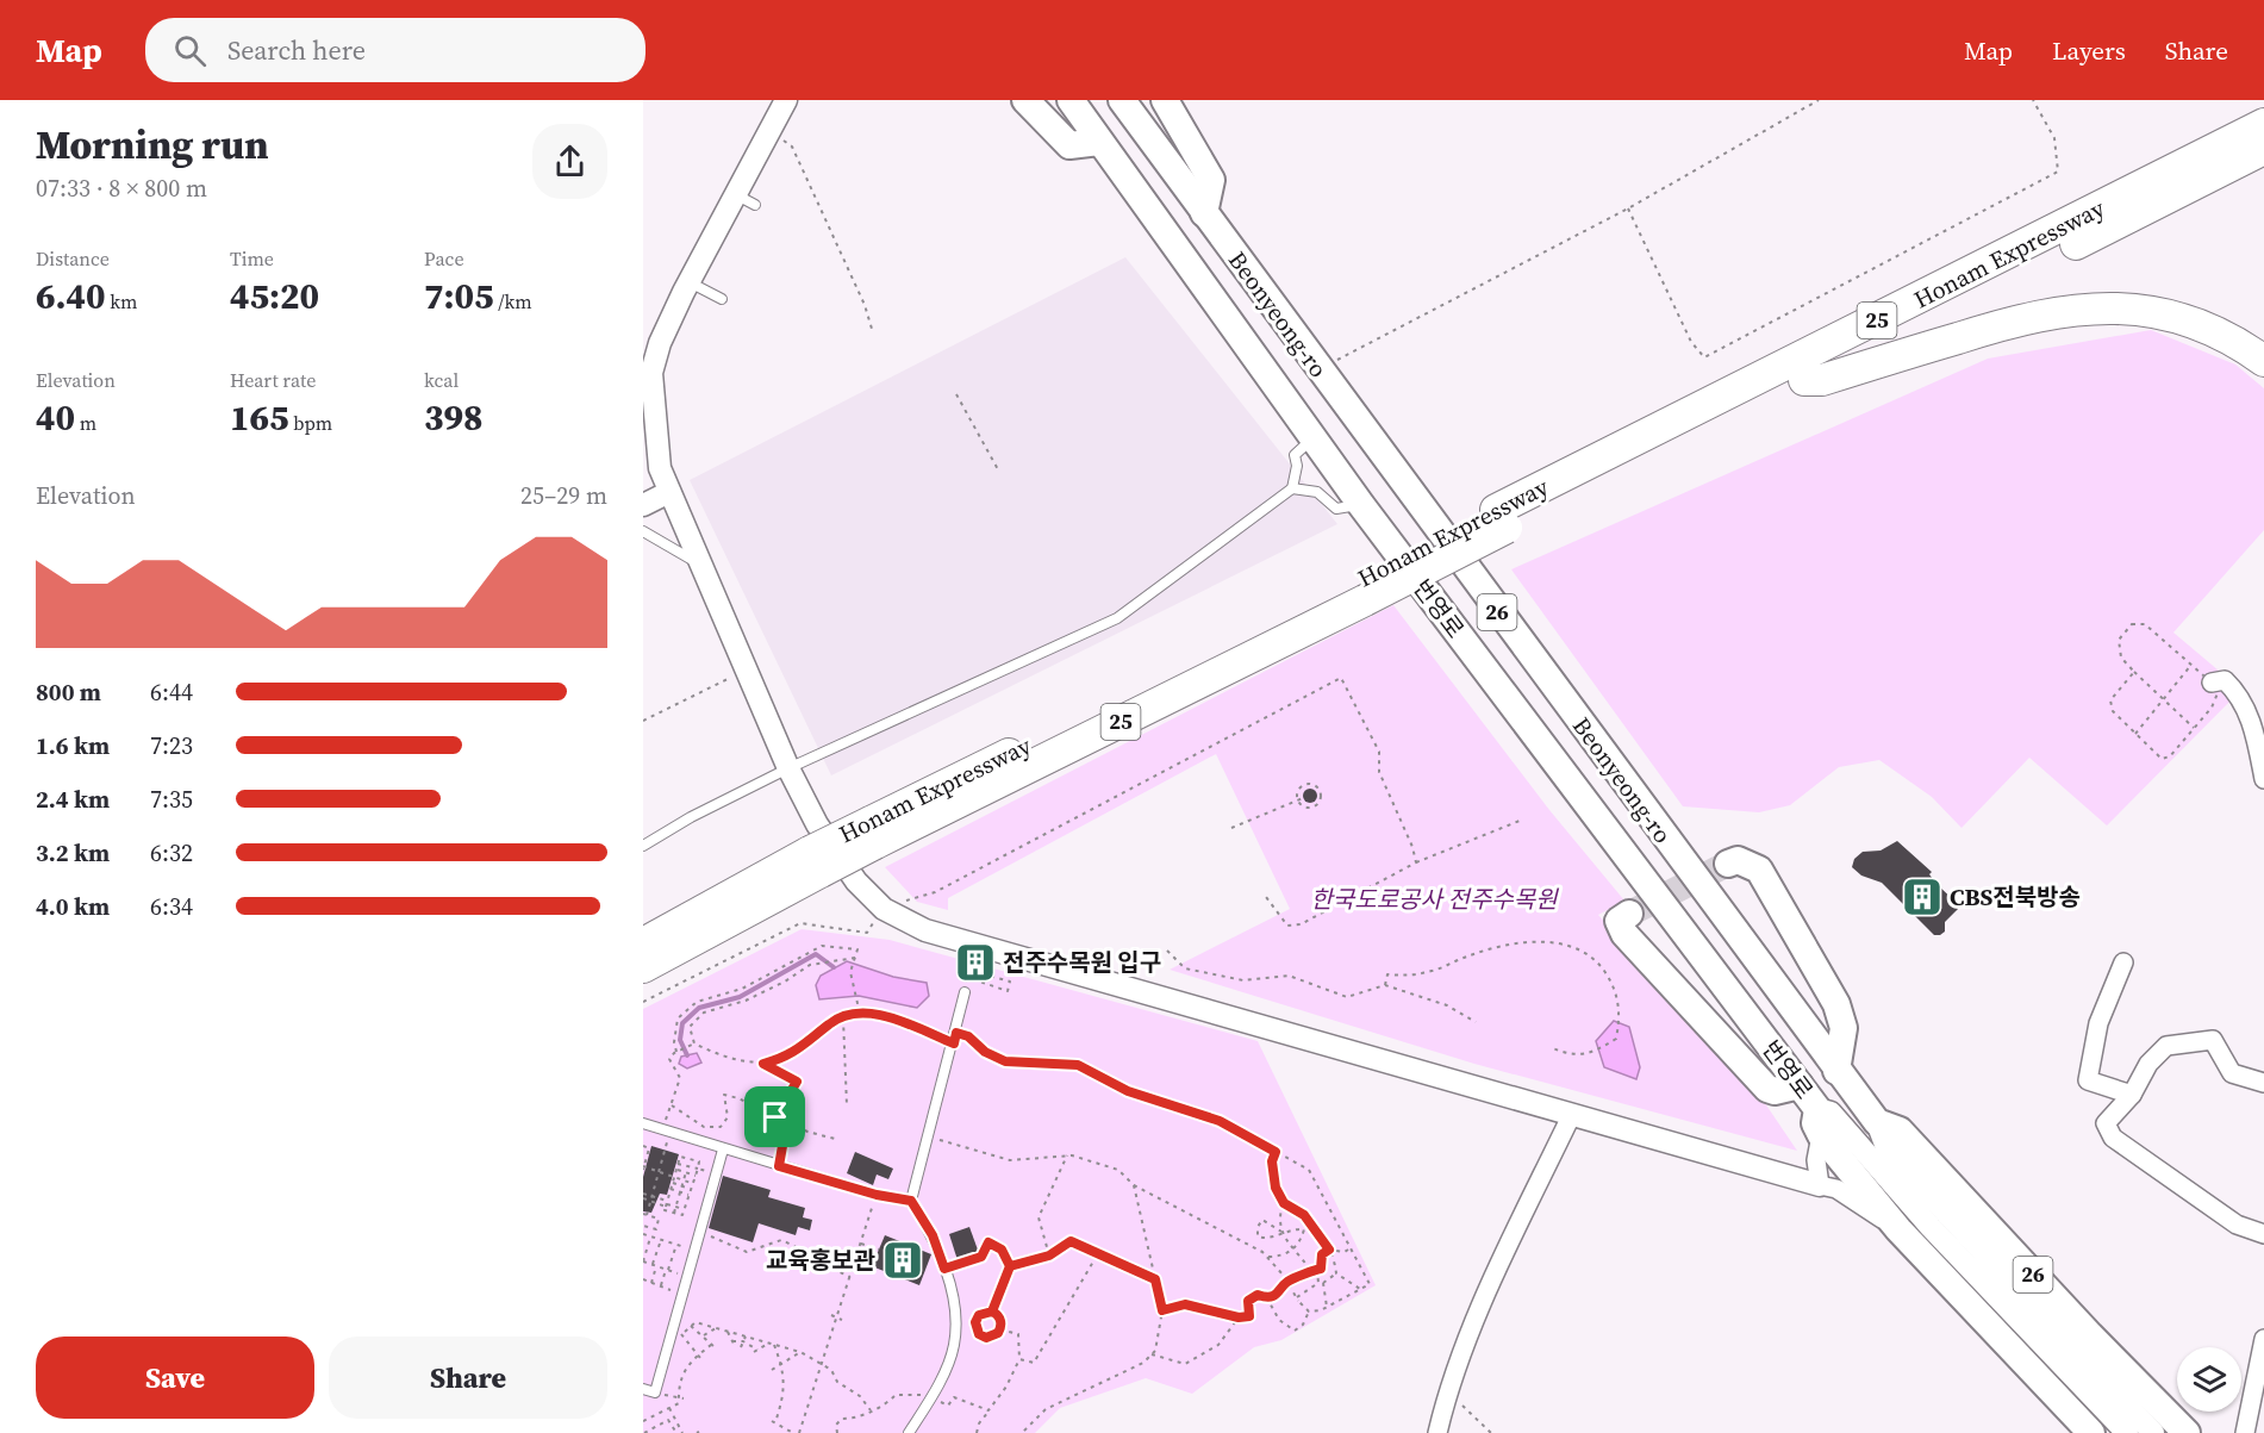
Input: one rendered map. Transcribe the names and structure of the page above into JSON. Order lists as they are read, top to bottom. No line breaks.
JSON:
{"streets":{"highway":["Honam Expressway","25"],"main road":["Beonyeong-ro","번영로","26"]},"crossings":[["Beonyeong-ro","26"],["번영로","26"]],"parks":["한국도로공사 전주수목원"],"places":{"building":["CBS전북방송","전주수목원 입구","교육홍보관"]},"page":{"header":"Map","search":"Search here","nav":["Map","Layers","Share"],"heading":["Morning run","07:33 · 8 × 800 m"],"stats":[["Distance","6.40 km"],["Time","45:20"],["Pace","7:05 /km"],["Elevation","40 m"],["Heart rate","165 bpm"],["kcal","398"]],"chart":["Elevation","25–29 m"],"list":[{"name":"800 m","note":"6:44"},{"name":"1.6 km","note":"7:23"},{"name":"2.4 km","note":"7:35"},{"name":"3.2 km","note":"6:32"},{"name":"4.0 km","note":"6:34"}],"buttons":["Save","Share"]}}
